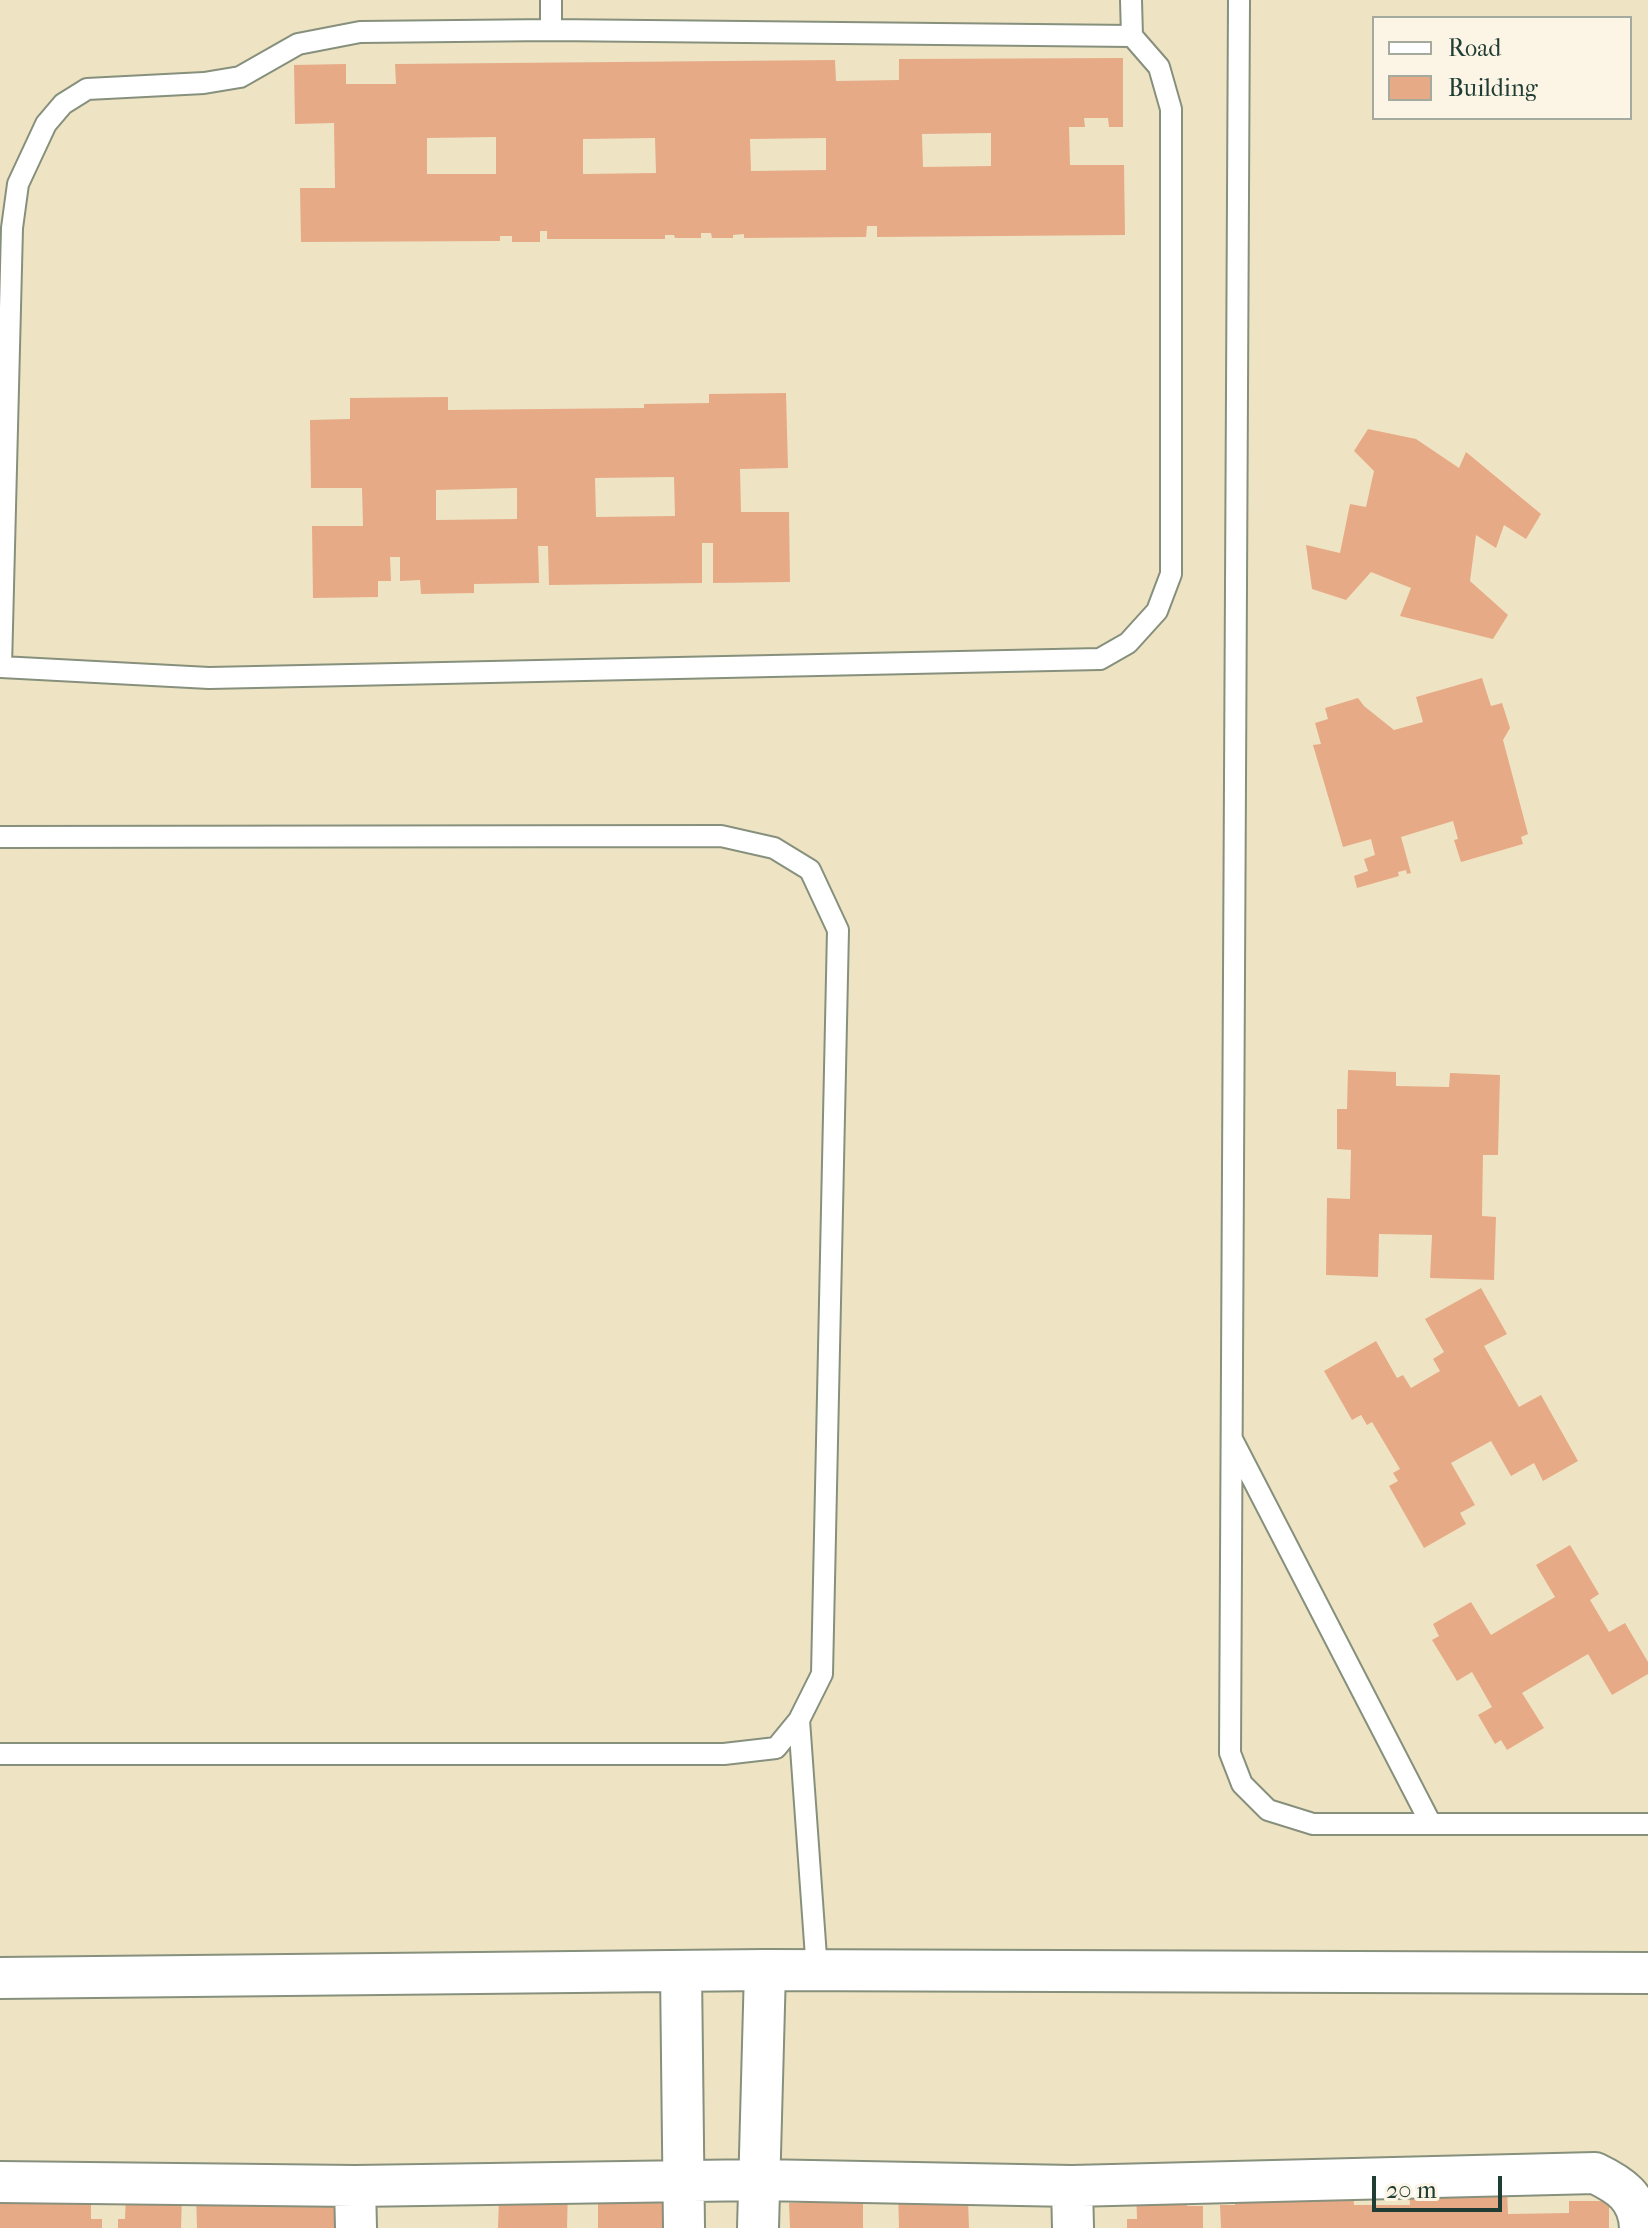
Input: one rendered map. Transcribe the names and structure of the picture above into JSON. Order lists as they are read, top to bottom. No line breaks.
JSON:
{"legend":["Road","Building"],"scale_bar":"20 m"}
